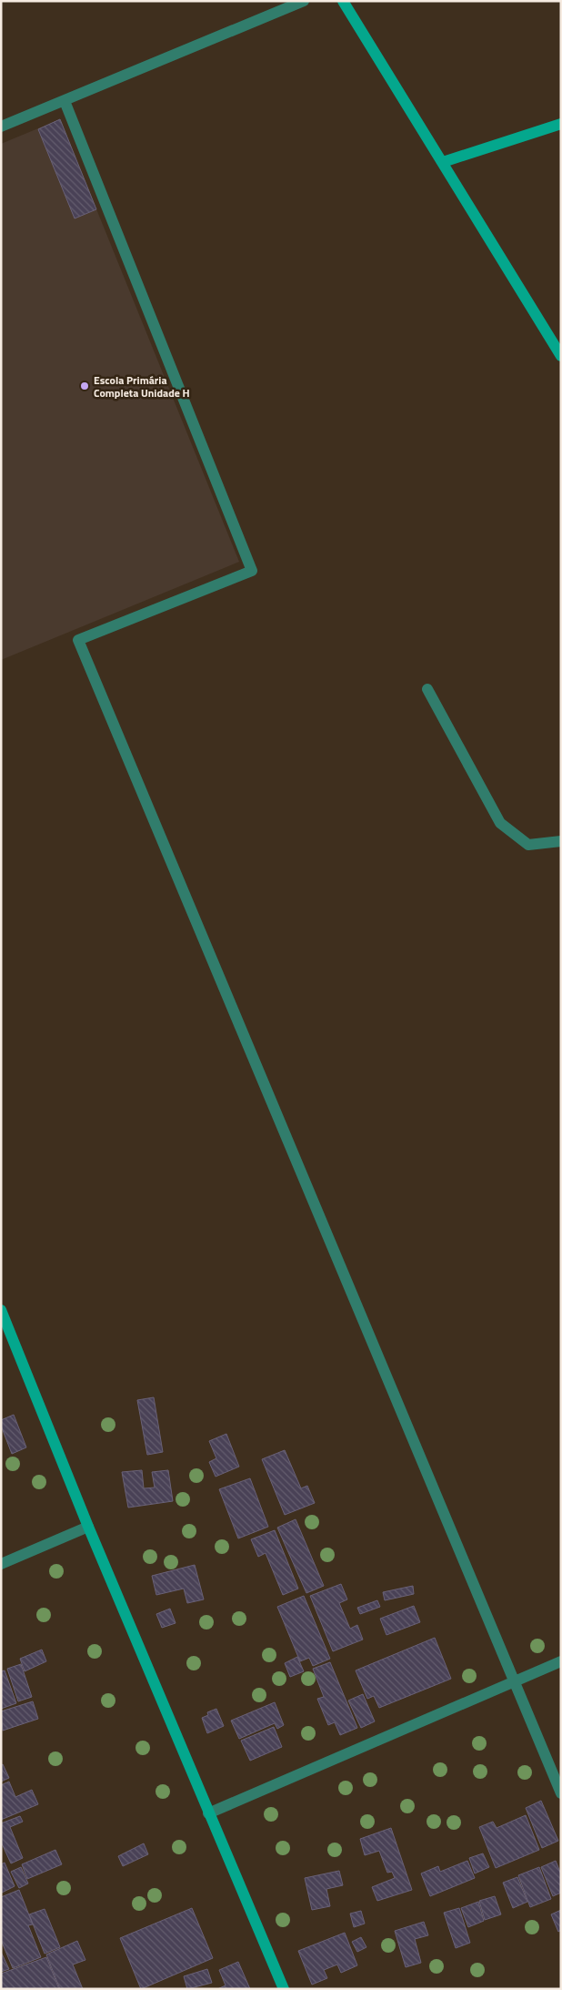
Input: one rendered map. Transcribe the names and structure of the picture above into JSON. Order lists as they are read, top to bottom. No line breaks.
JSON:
{"places":["Escola Primária Completa Unidade H"]}
